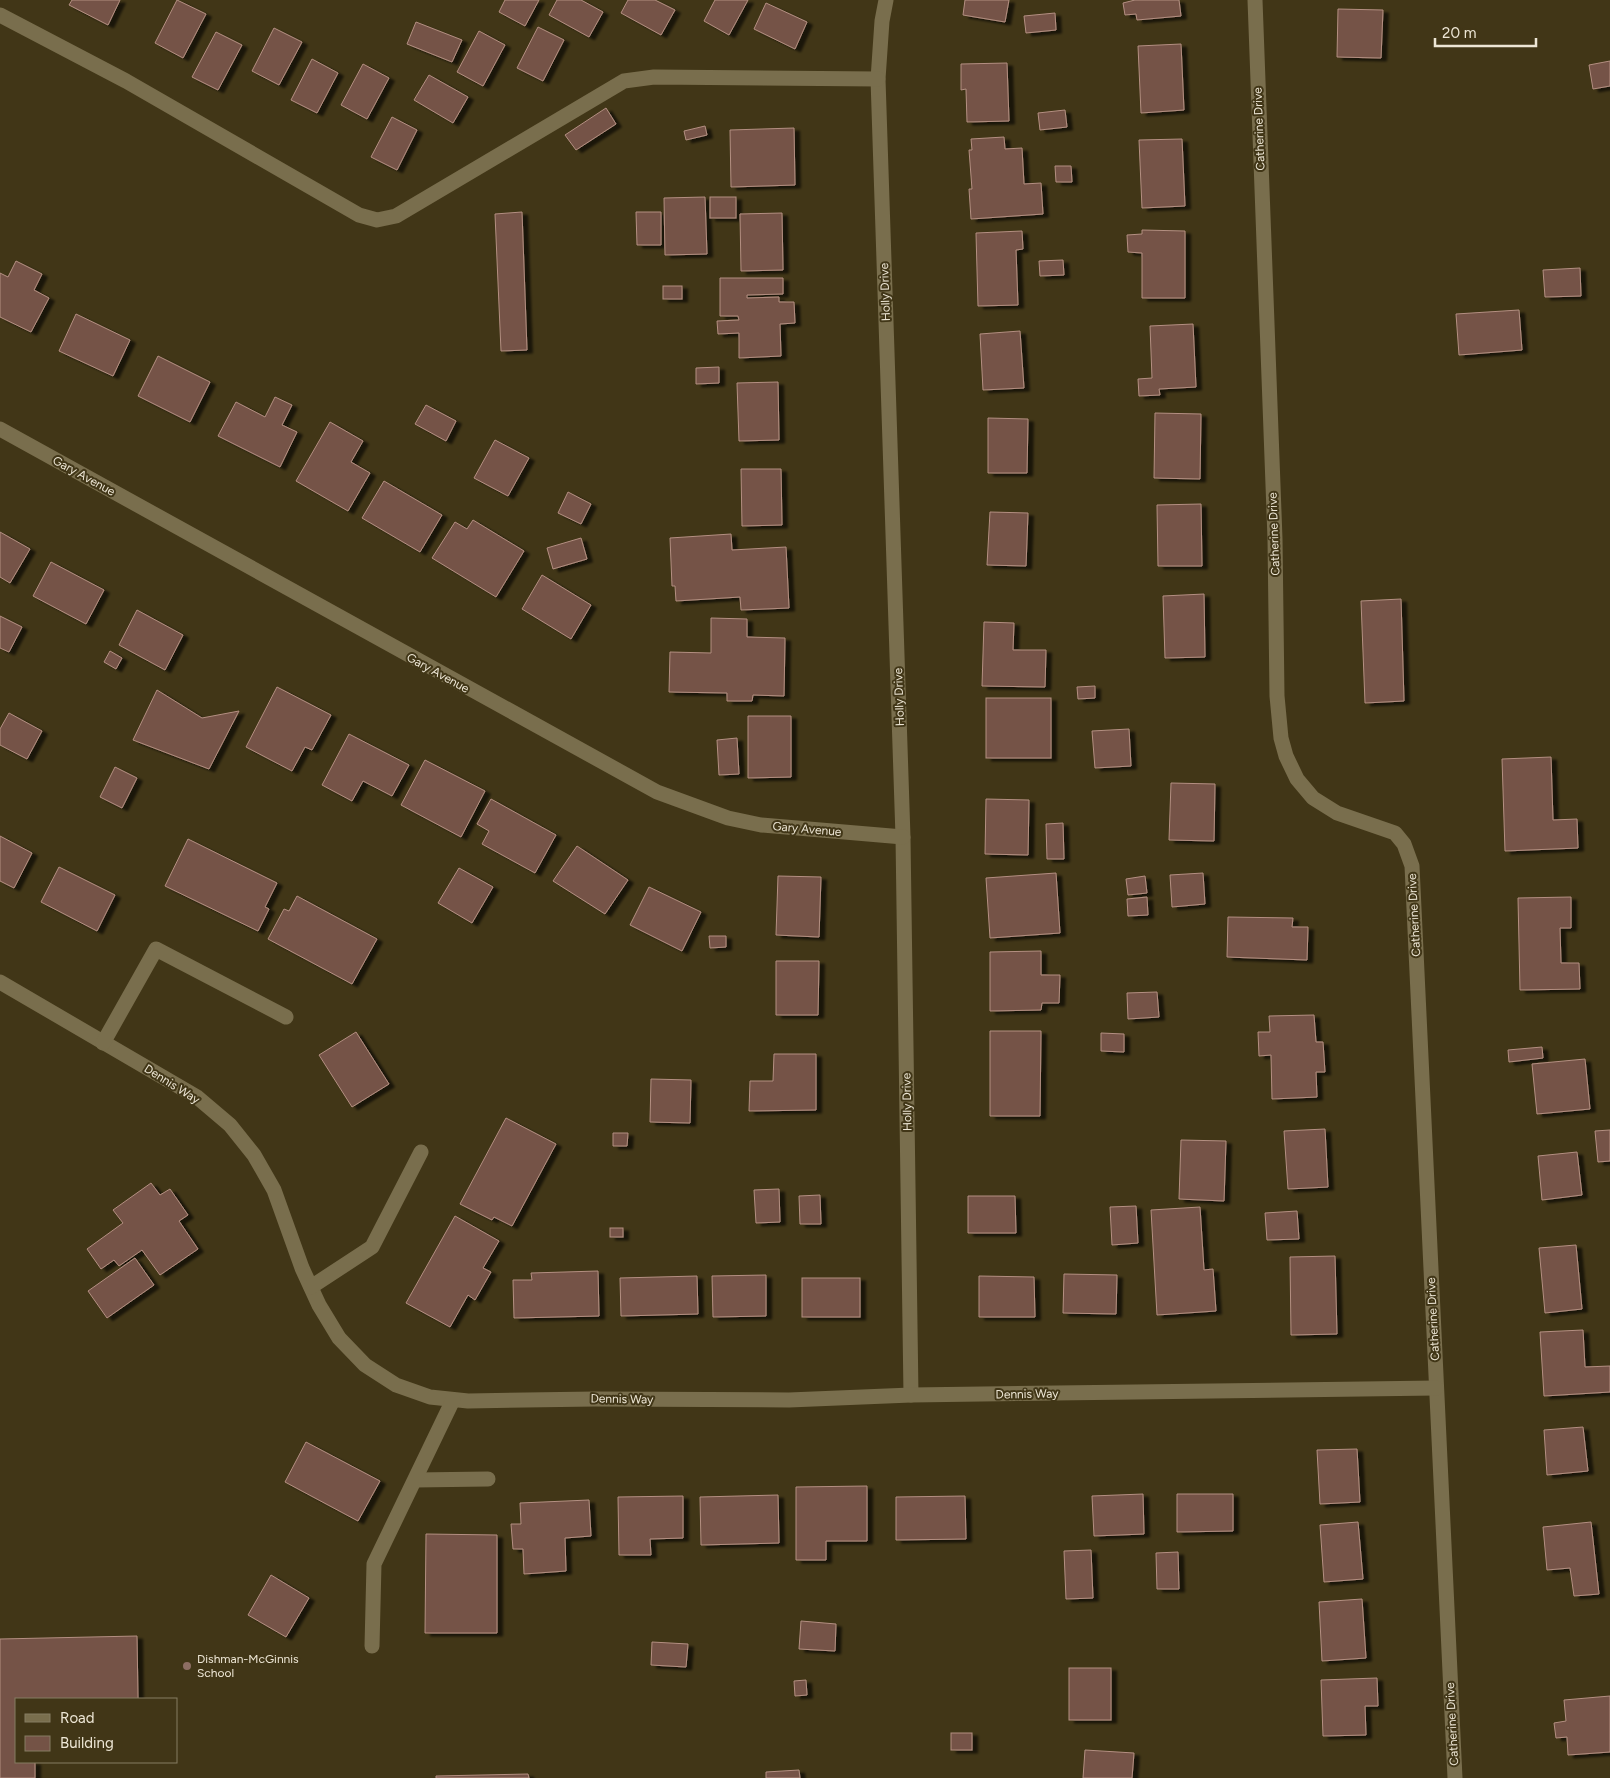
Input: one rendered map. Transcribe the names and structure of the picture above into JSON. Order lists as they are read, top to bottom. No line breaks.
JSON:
{"streets":{"street":["Catherine Drive","Holly Drive","Gary Avenue","Dennis Way"]},"crossings":[["Catherine Drive","Dennis Way"],["Holly Drive","Gary Avenue"],["Holly Drive","Dennis Way"]],"places":["Dishman-McGinnis School"],"legend":["Road","Building"],"scale_bar":"20 m"}
